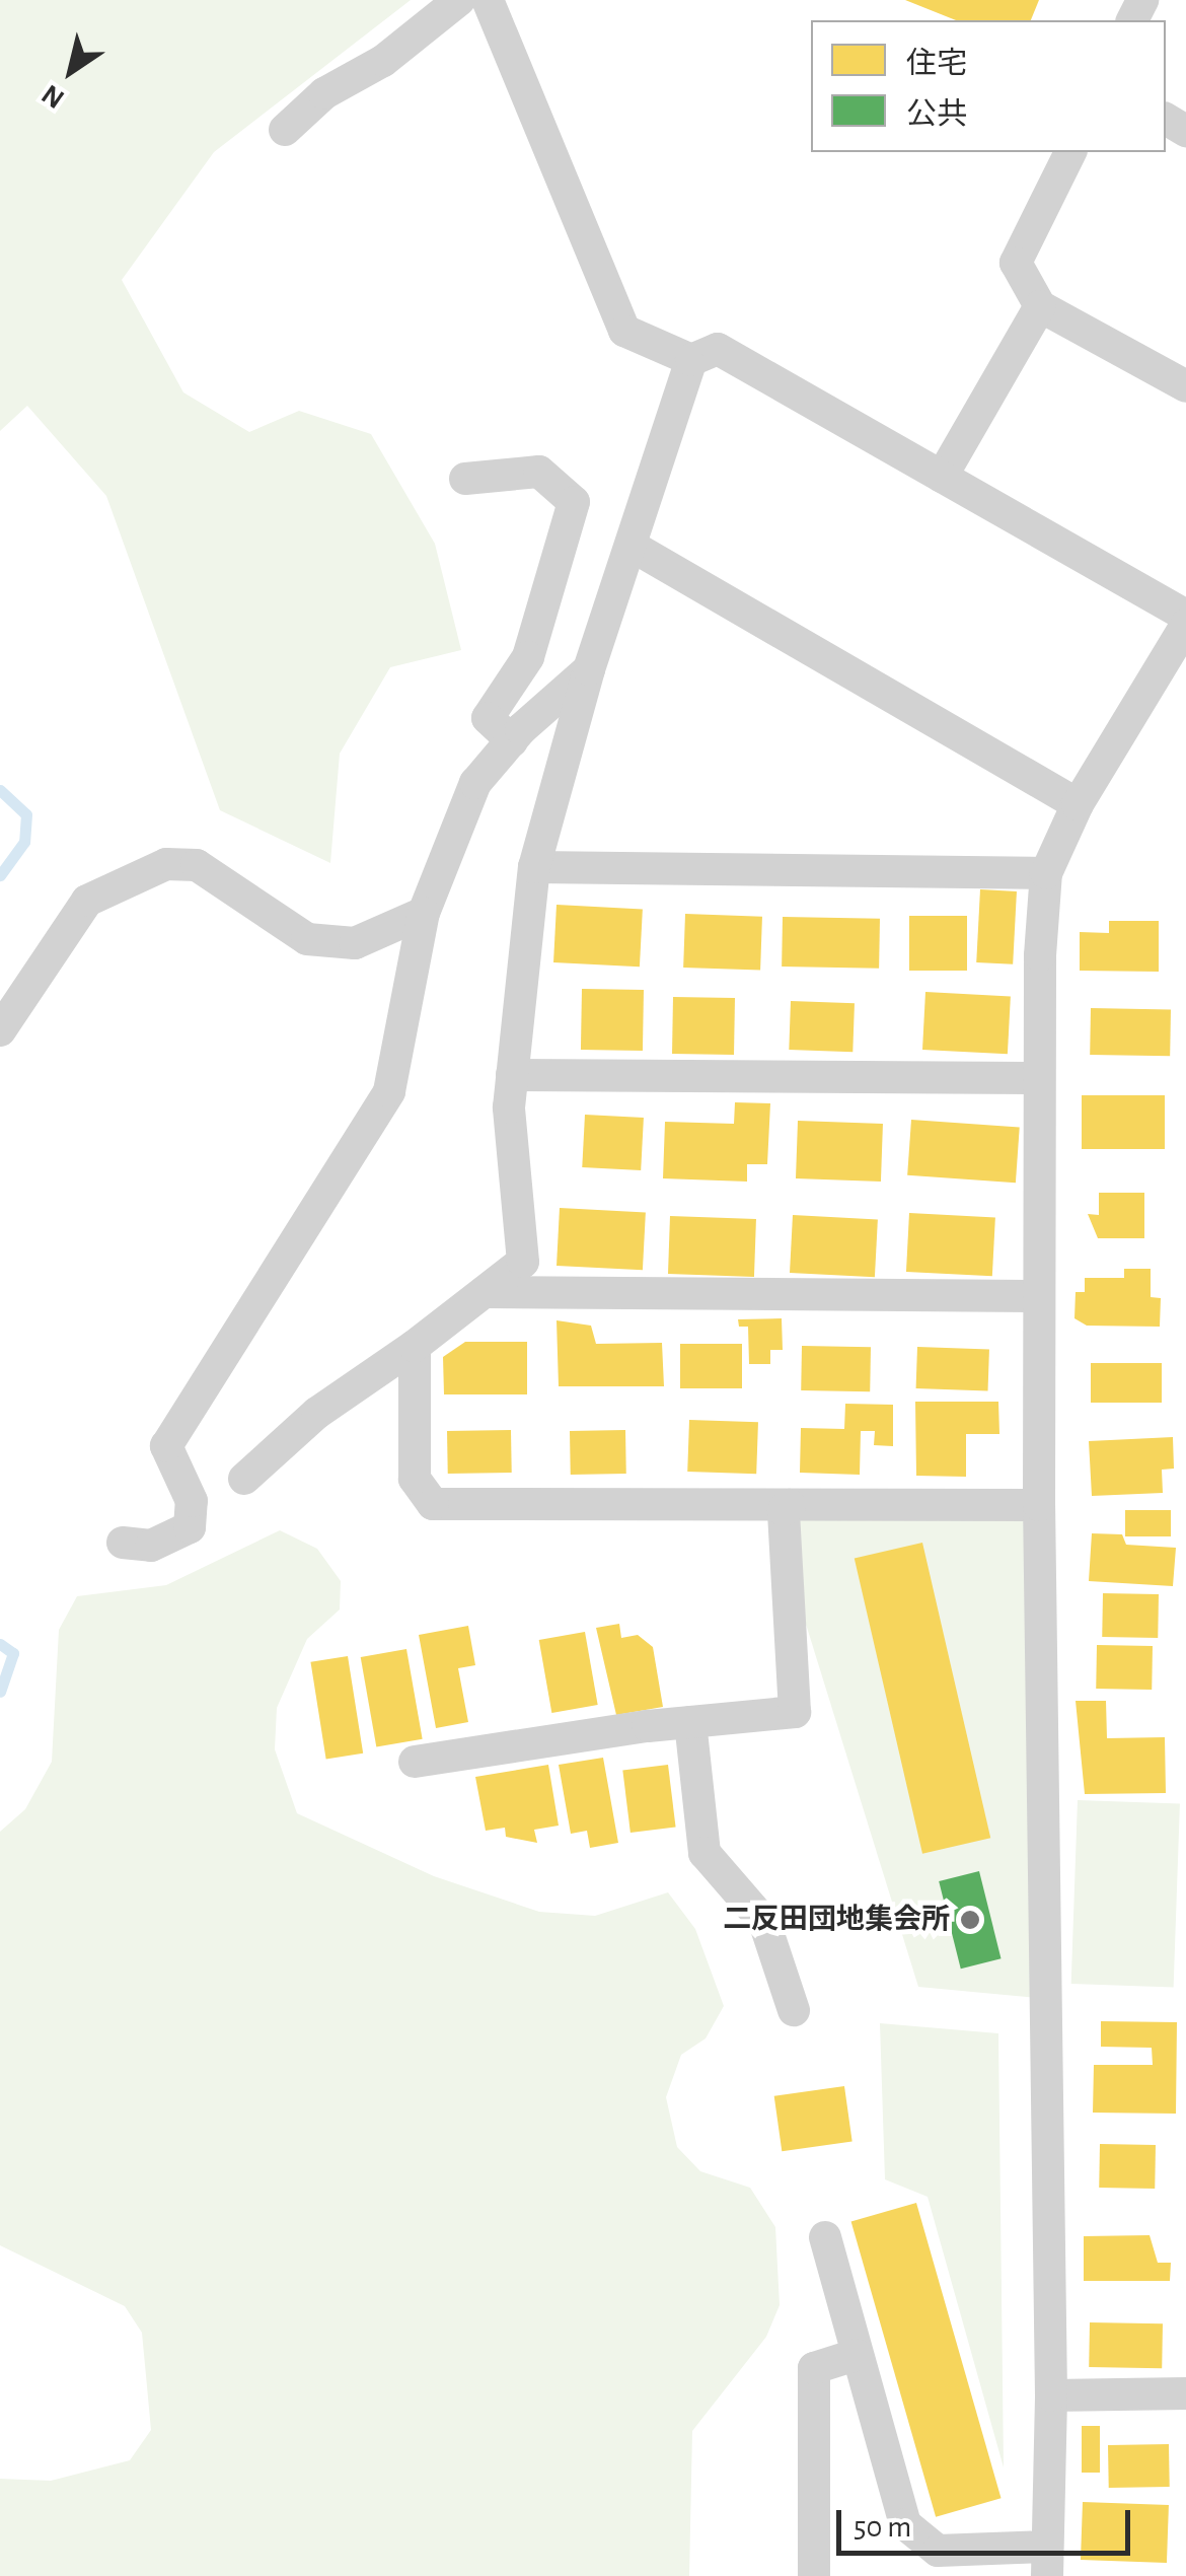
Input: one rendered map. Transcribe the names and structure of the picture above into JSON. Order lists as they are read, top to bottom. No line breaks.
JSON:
{"places":["二反田団地集会所"],"legend":["住宅","公共"],"scale_bar":"50 m","north":"bottom left"}
